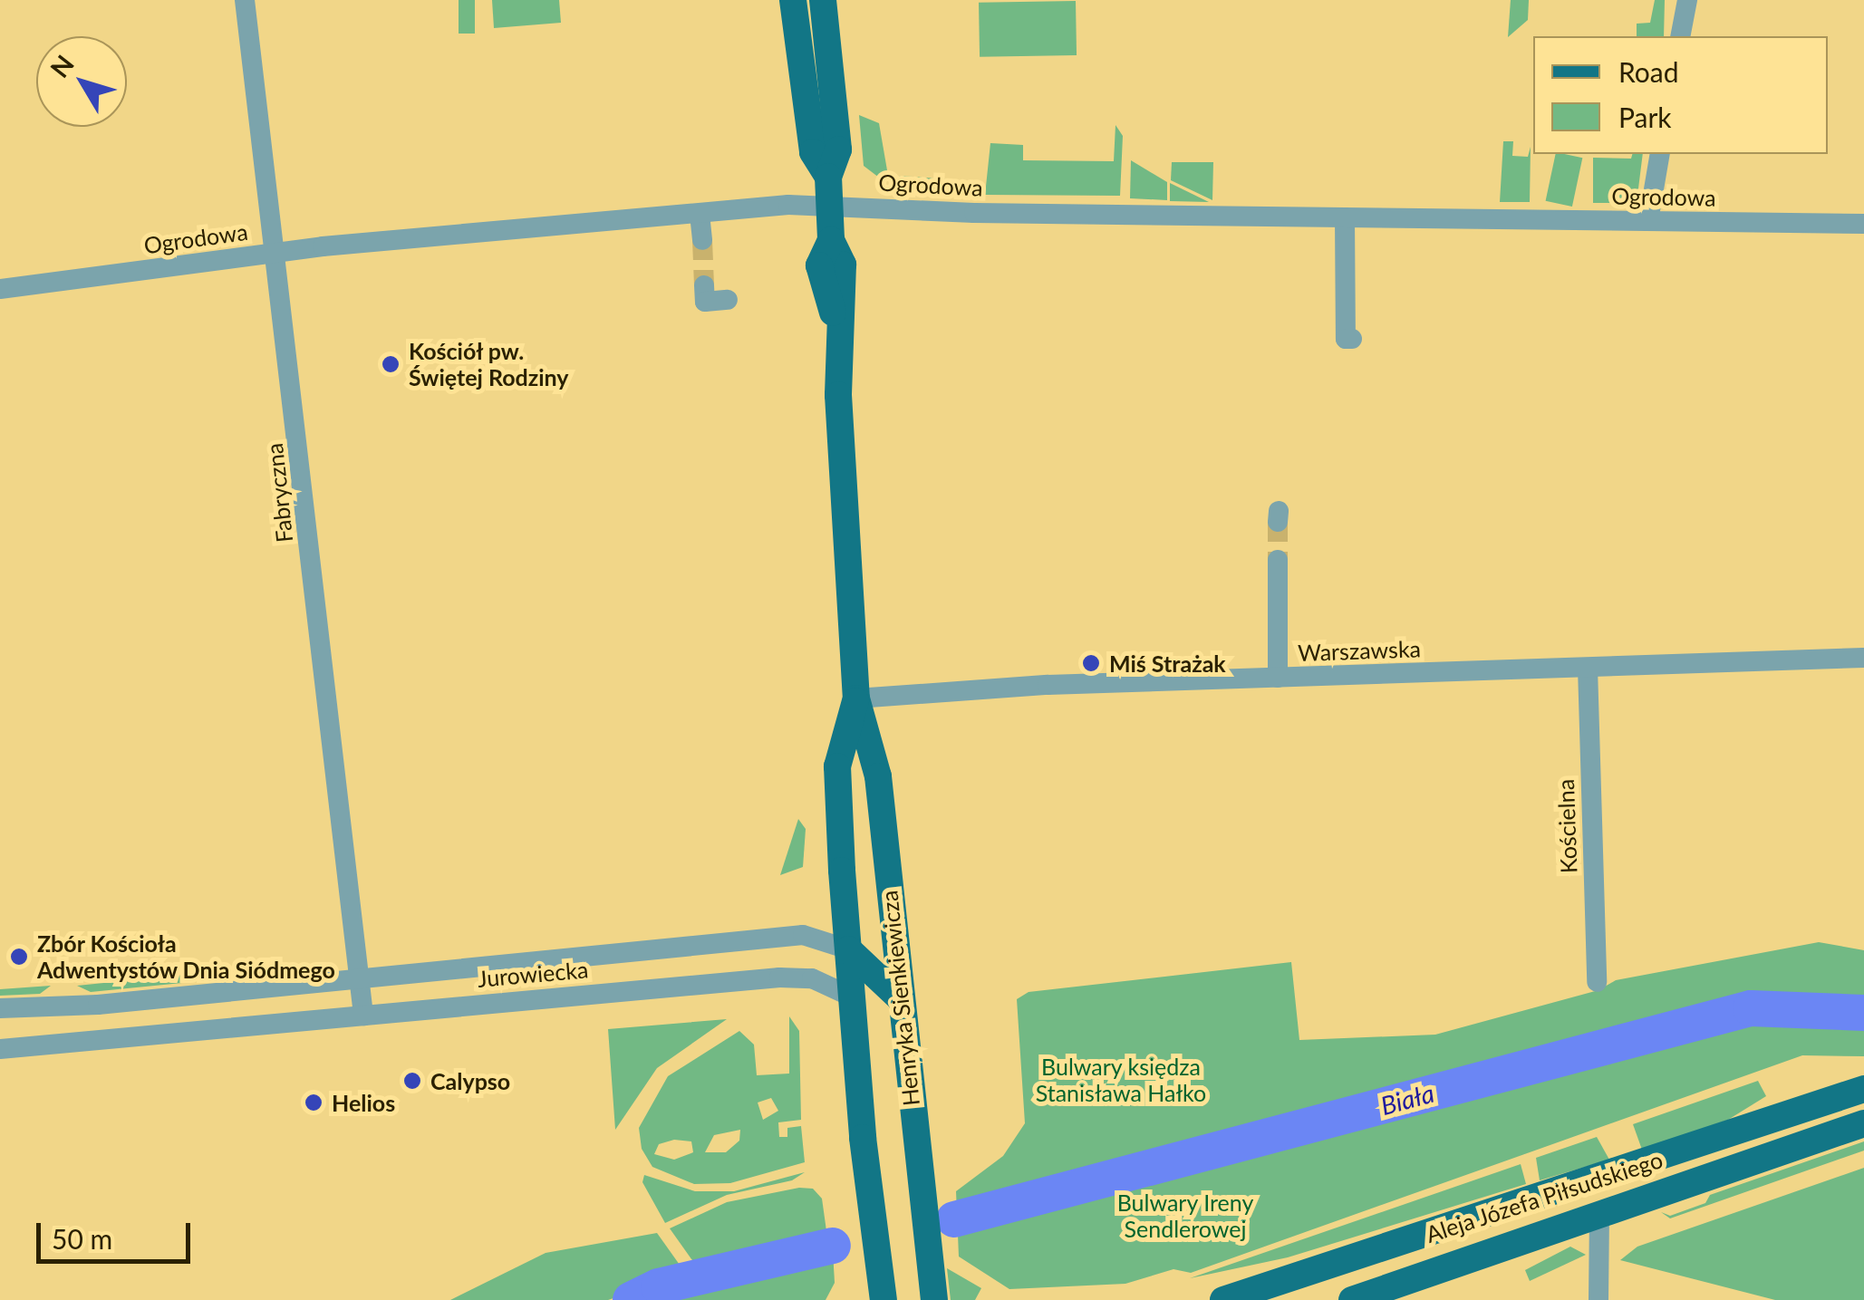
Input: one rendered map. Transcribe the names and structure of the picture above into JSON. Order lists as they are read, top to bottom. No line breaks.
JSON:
{"streets":{"main road":["Henryka Sienkiewicza","Aleja Józefa Piłsudskiego"],"street":["Ogrodowa","Fabryczna","Warszawska","Kościelna","Jurowiecka"]},"crossings":[["Ogrodowa","Fabryczna"],["Ogrodowa","Henryka Sienkiewicza"],["Fabryczna","Jurowiecka"],["Warszawska","Kościelna"],["Warszawska","Henryka Sienkiewicza"],["Jurowiecka","Henryka Sienkiewicza"]],"water":["Biała"],"parks":["Bulwary księdza Stanisława Hałko","Bulwary Ireny Sendlerowej"],"places":["Kościół pw. Świętej Rodziny","Miś Strażak","Zbór Kościoła Adwentystów Dnia Siódmego","Calypso","Helios"],"legend":["Road","Park"],"scale_bar":"50 m","north":"top left"}
